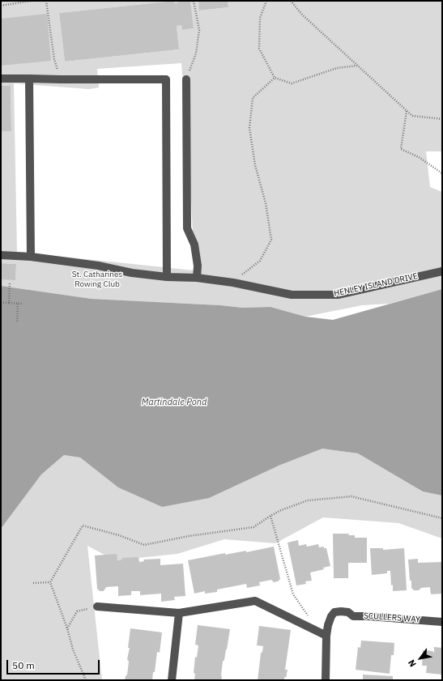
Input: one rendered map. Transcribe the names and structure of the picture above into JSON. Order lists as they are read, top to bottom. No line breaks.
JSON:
{"streets":{"street":["HENLEY ISLAND DRIVE","SCULLERS WAY"]},"water":["Martindale Pond"],"parks":["St. Catharines Rowing Club"],"scale_bar":"50 m","north":"bottom left"}
